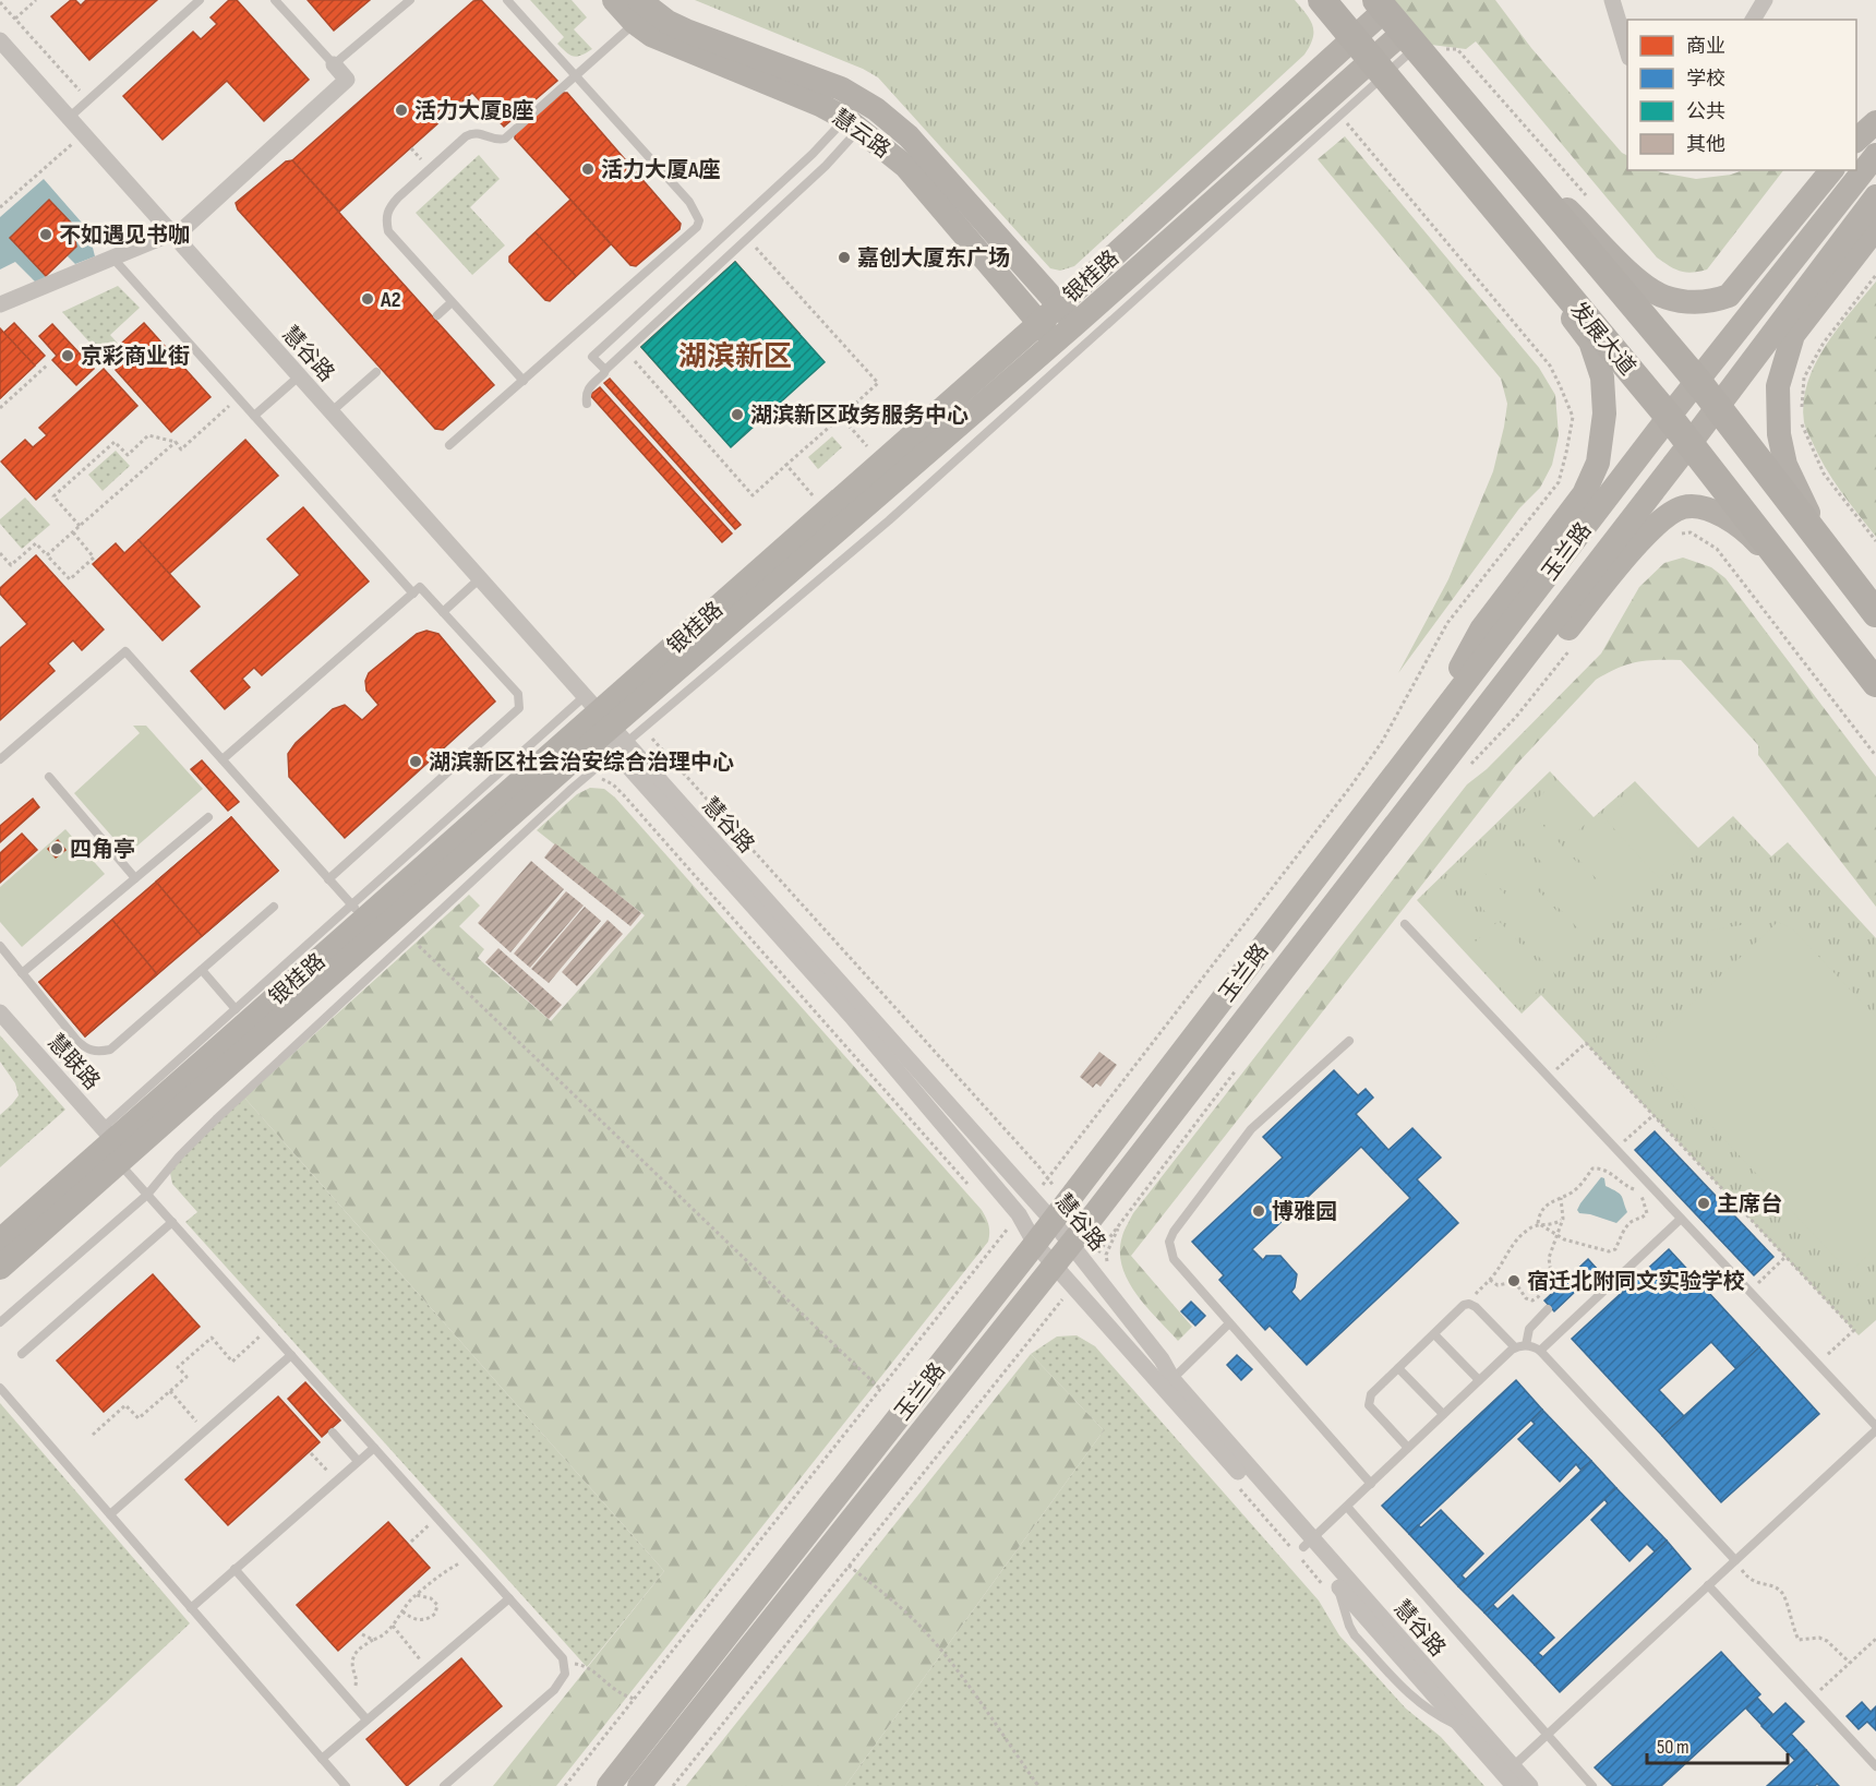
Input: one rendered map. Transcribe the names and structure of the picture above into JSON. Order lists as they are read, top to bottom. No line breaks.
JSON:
{"streets":{"main road":["发展大道"],"street":["慧云路","银桂路","慧谷路","玉兰路","慧联路"]},"crossings":[["慧云路","银桂路"],["银桂路","发展大道"],["银桂路","慧谷路"],["银桂路","慧联路"],["发展大道","玉兰路"],["慧谷路","玉兰路"]],"districts":["湖滨新区"],"places":["活力大厦B座","活力大厦A座","不如遇见书咖","嘉创大厦东广场","A2","京彩商业街","湖滨新区政务服务中心","湖滨新区社会治安综合治理中心","四角亭","主席台","博雅园","宿迁北附同文实验学校"],"legend":["商业","学校","公共","其他"],"scale_bar":"50 m"}
